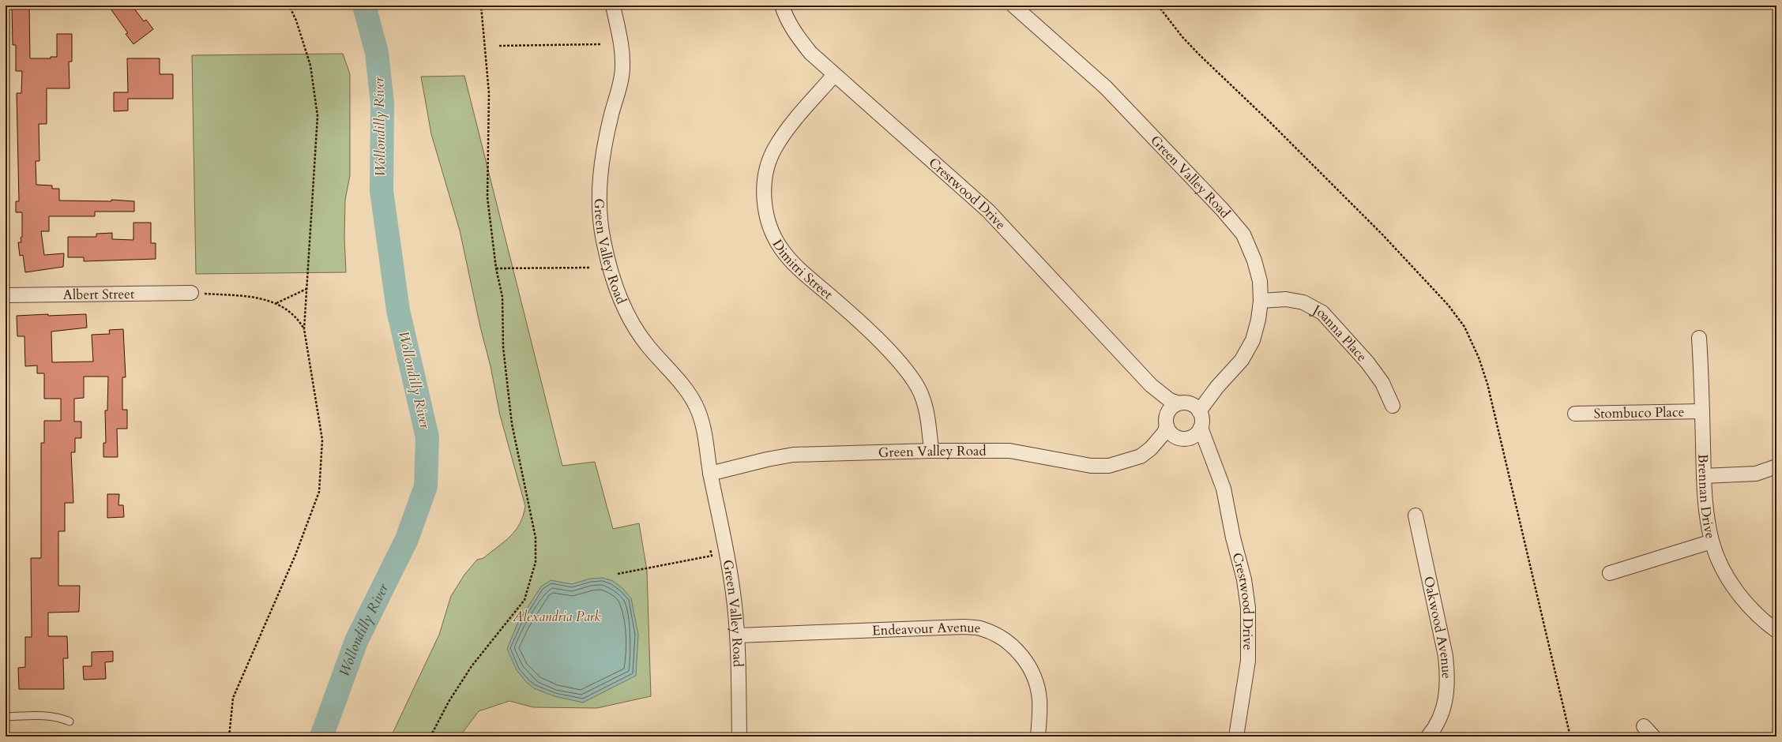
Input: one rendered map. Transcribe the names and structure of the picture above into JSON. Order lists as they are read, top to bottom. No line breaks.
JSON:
{"streets":{"street":["Green Valley Road","Crestwood Drive","Dimitri Street","Albert Street","Joanna Place","Stombuco Place","Brennan Drive","Oakwood Avenue","Endeavour Avenue"]},"crossings":[["Green Valley Road","Crestwood Drive"],["Green Valley Road","Dimitri Street"],["Green Valley Road","Joanna Place"],["Green Valley Road","Endeavour Avenue"],["Crestwood Drive","Dimitri Street"],["Stombuco Place","Brennan Drive"]],"water":["Wollondilly River"],"parks":["Alexandria Park"]}
